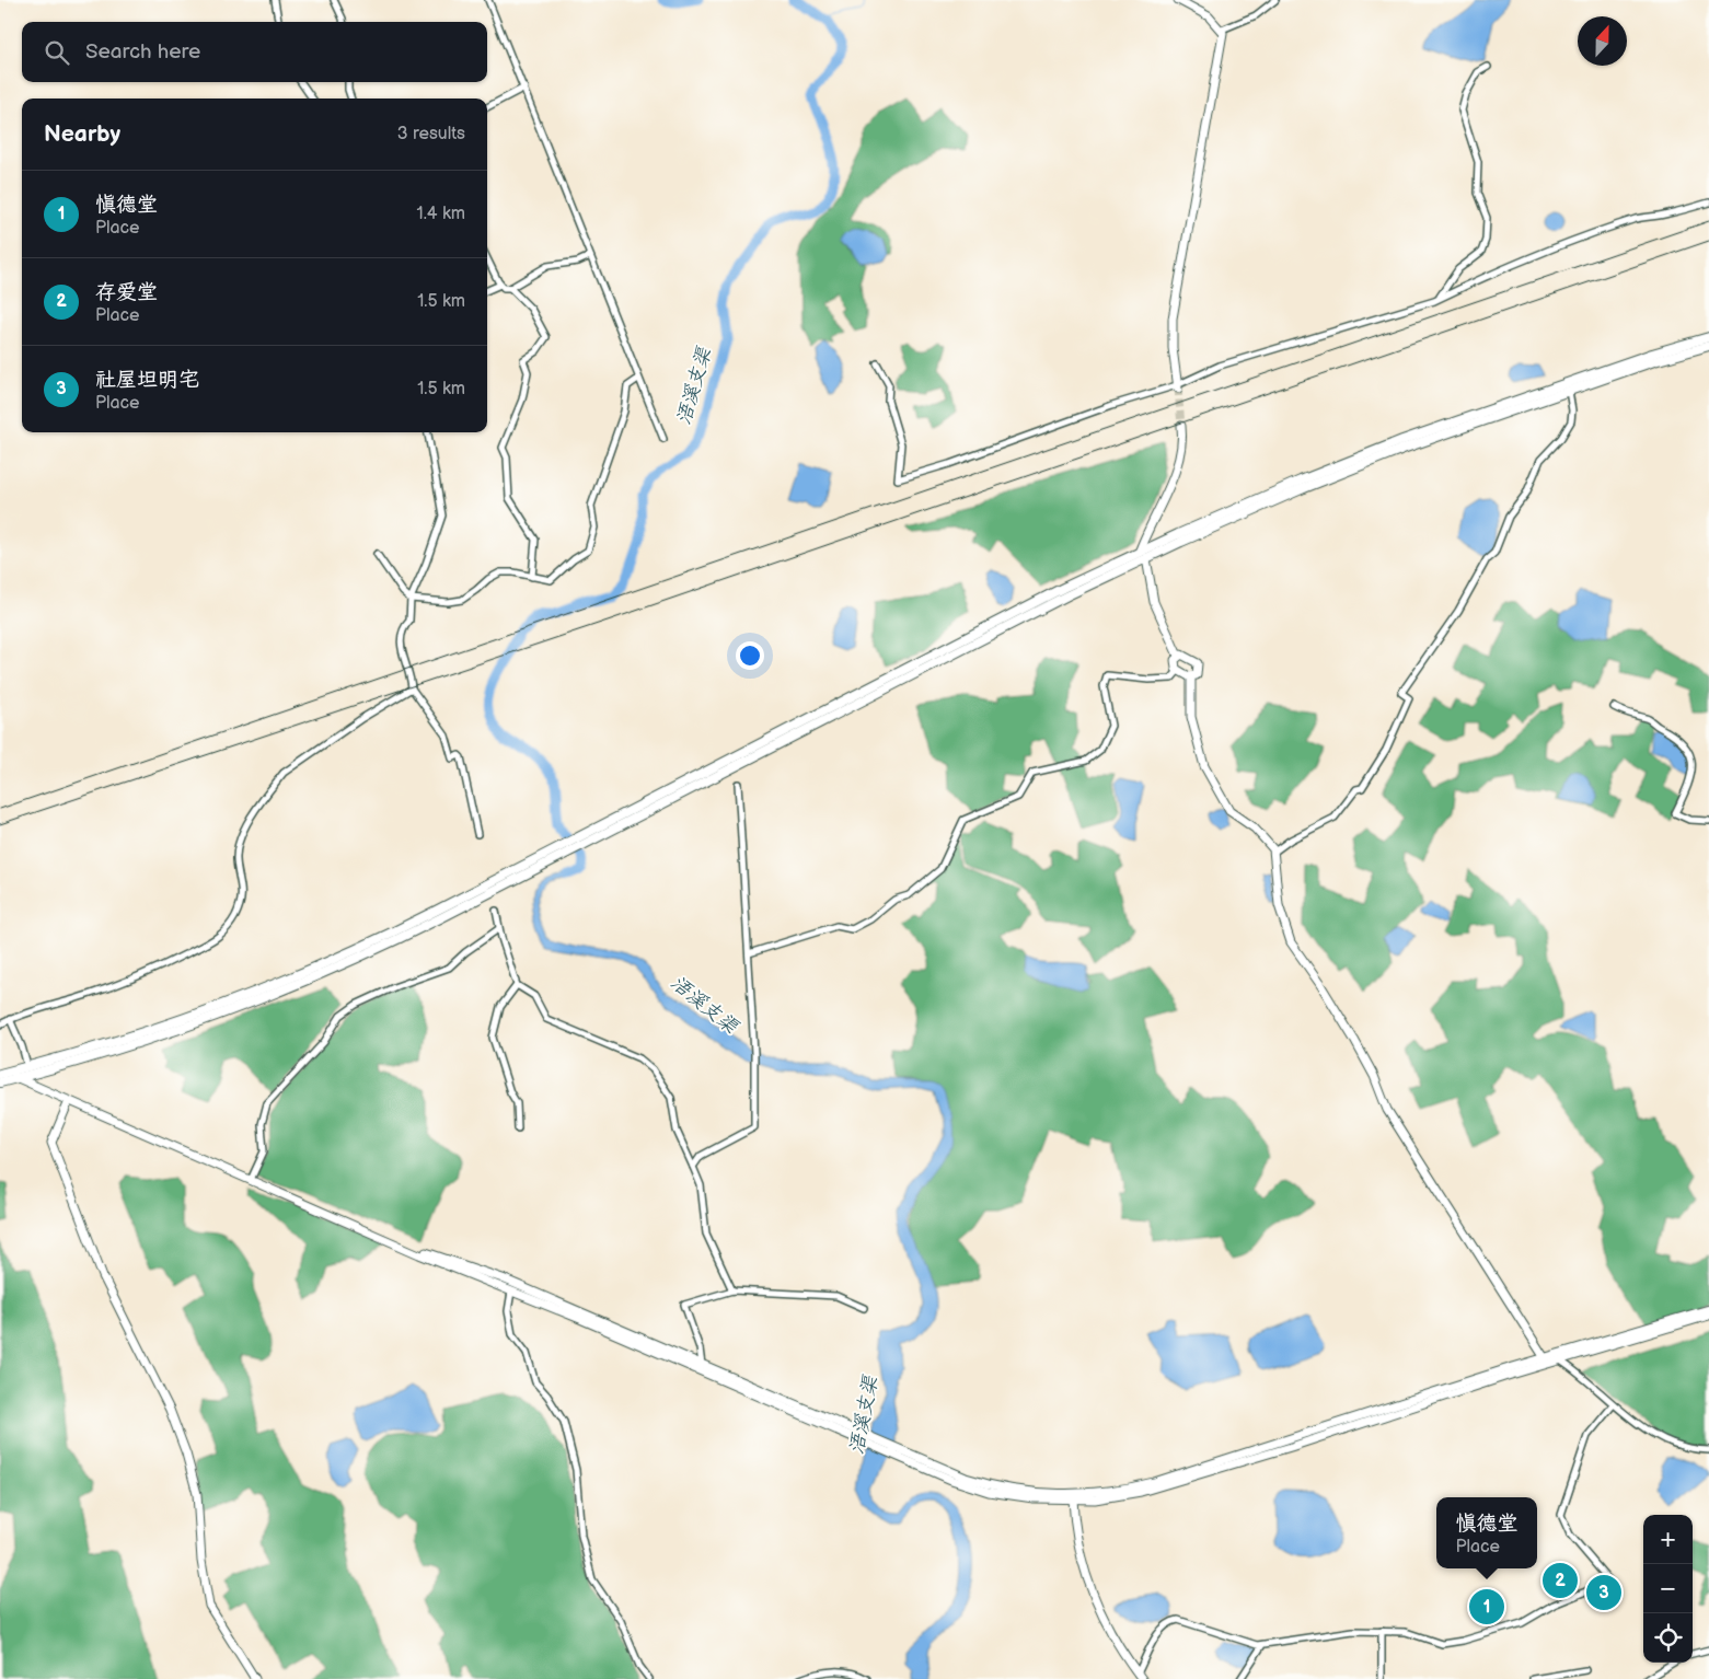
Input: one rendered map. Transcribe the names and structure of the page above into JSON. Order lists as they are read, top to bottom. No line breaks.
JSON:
{"water":["浯溪支渠"],"north":"top","page":{"search":"Search here","heading":["Nearby","3 results"],"list":[{"mark":"1","name":"慎德堂","note":"Place","value":"1.4 km"},{"mark":"2","name":"存爱堂","note":"Place","value":"1.5 km"},{"mark":"3","name":"社屋坦明宅","note":"Place","value":"1.5 km"}],"popup":["慎德堂","Place"],"map_buttons":["+","−"],"pins":["2","3","1"]}}
